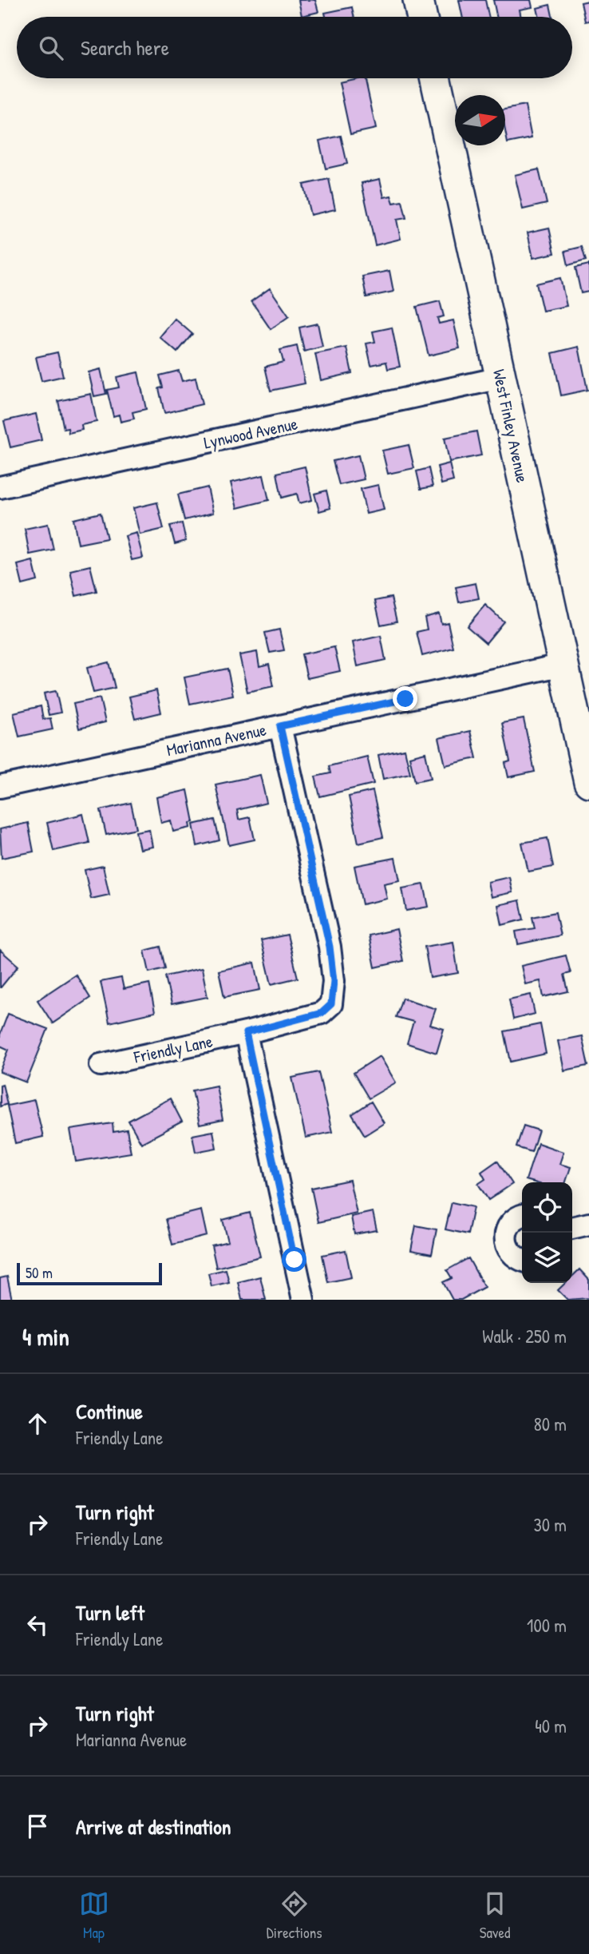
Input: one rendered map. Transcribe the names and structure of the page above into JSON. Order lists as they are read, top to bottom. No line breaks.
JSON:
{"streets":{"main road":["West Finley Avenue"],"street":["Lynwood Avenue","Marianna Avenue","Friendly Lane"]},"crossings":[["West Finley Avenue","Lynwood Avenue"],["West Finley Avenue","Marianna Avenue"],["Marianna Avenue","Friendly Lane"]],"scale_bar":"50 m","north":"right","page":{"search":"Search here","scale":"50 m","heading":["4 min","Walk · 250 m"],"list":[["Continue","Friendly Lane","80 m"],["Turn right","Friendly Lane","30 m"],["Turn left","Friendly Lane","100 m"],["Turn right","Marianna Avenue","40 m"],"Arrive at destination"],"nav":["Map","Directions","Saved"]}}
